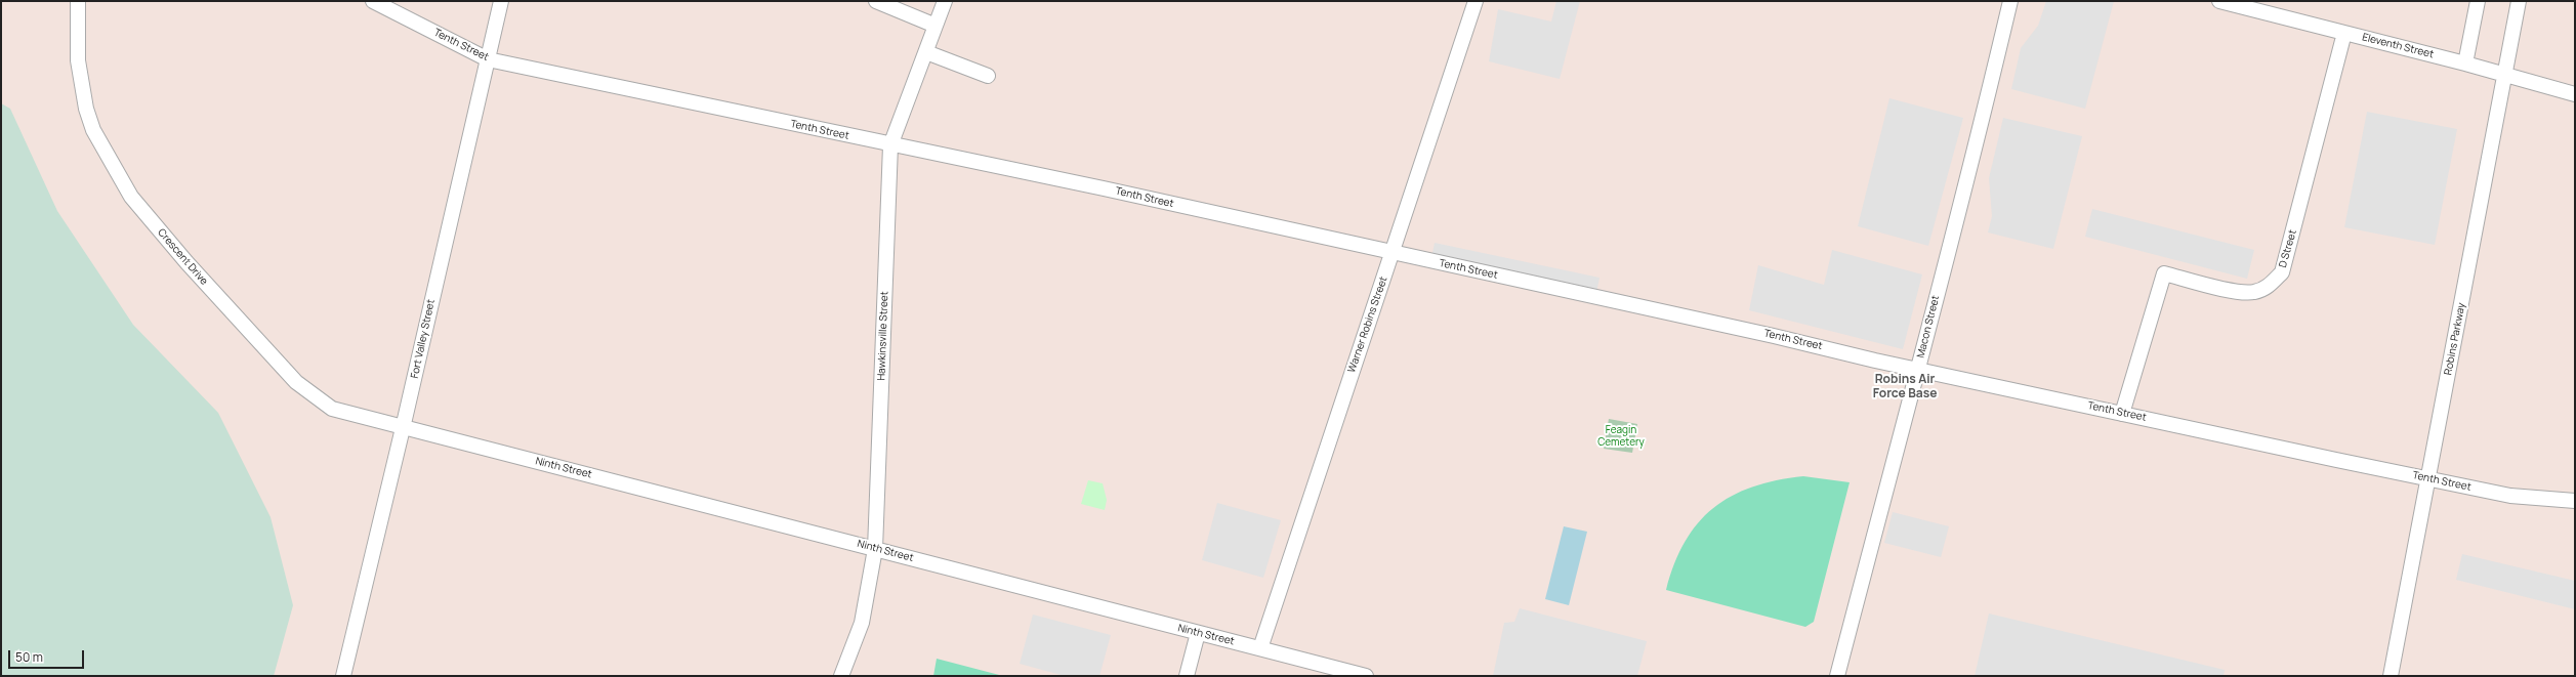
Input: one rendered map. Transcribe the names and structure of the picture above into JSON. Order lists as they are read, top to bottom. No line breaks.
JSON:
{"streets":{"street":["Tenth Street","Eleventh Street","D Street","Crescent Drive","Warner Robins Street","Macon Street","Hawkinsville Street","Fort Valley Street","Robins Parkway","Ninth Street"]},"crossings":[["Tenth Street","D Street"],["Tenth Street","Warner Robins Street"],["Tenth Street","Macon Street"],["Tenth Street","Hawkinsville Street"],["Tenth Street","Fort Valley Street"],["Tenth Street","Robins Parkway"],["Eleventh Street","D Street"],["Eleventh Street","Robins Parkway"],["Crescent Drive","Fort Valley Street"],["Crescent Drive","Ninth Street"],["Warner Robins Street","Ninth Street"],["Hawkinsville Street","Ninth Street"],["Fort Valley Street","Ninth Street"]],"districts":["Robins Air Force Base"],"parks":["Feagin Cemetery"],"scale_bar":"50 m"}
